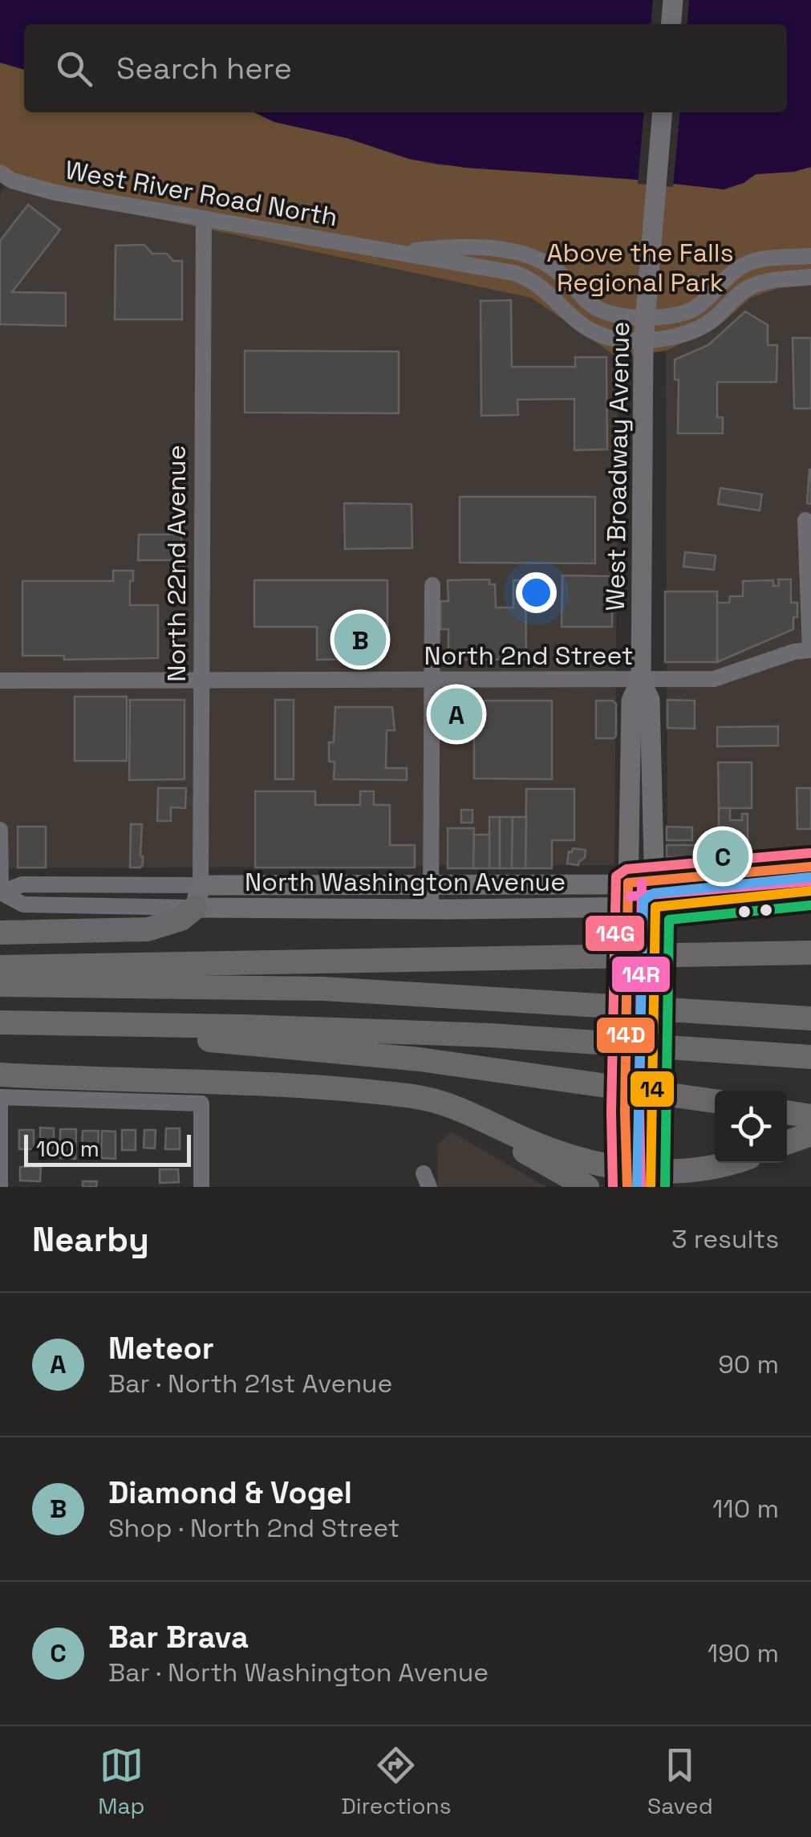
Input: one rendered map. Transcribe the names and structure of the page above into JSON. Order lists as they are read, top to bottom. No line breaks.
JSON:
{"streets":{"main road":["West Broadway Avenue","North Washington Avenue"],"street":["West River Road North","North 22nd Avenue","North 2nd Street"]},"crossings":[["West River Road North","West Broadway Avenue"],["West River Road North","North 22nd Avenue"],["West Broadway Avenue","North 2nd Street"],["West Broadway Avenue","North Washington Avenue"],["North 22nd Avenue","North 2nd Street"],["North 22nd Avenue","North Washington Avenue"]],"parks":["Above the Falls Regional Park"],"lines":["transit line 14G","transit line 14D","transit line 14R","transit line 14"],"scale_bar":"100 m","page":{"search":"Search here","pins":["B","A","C"],"scale":"100 m","heading":["Nearby","3 results"],"list":[{"mark":"A","name":"Meteor","note":"Bar · North 21st Avenue","value":"90 m"},{"mark":"B","name":"Diamond & Vogel","note":"Shop · North 2nd Street","value":"110 m"},{"mark":"C","name":"Bar Brava","note":"Bar · North Washington Avenue","value":"190 m"}],"nav":["Map","Directions","Saved"]}}
